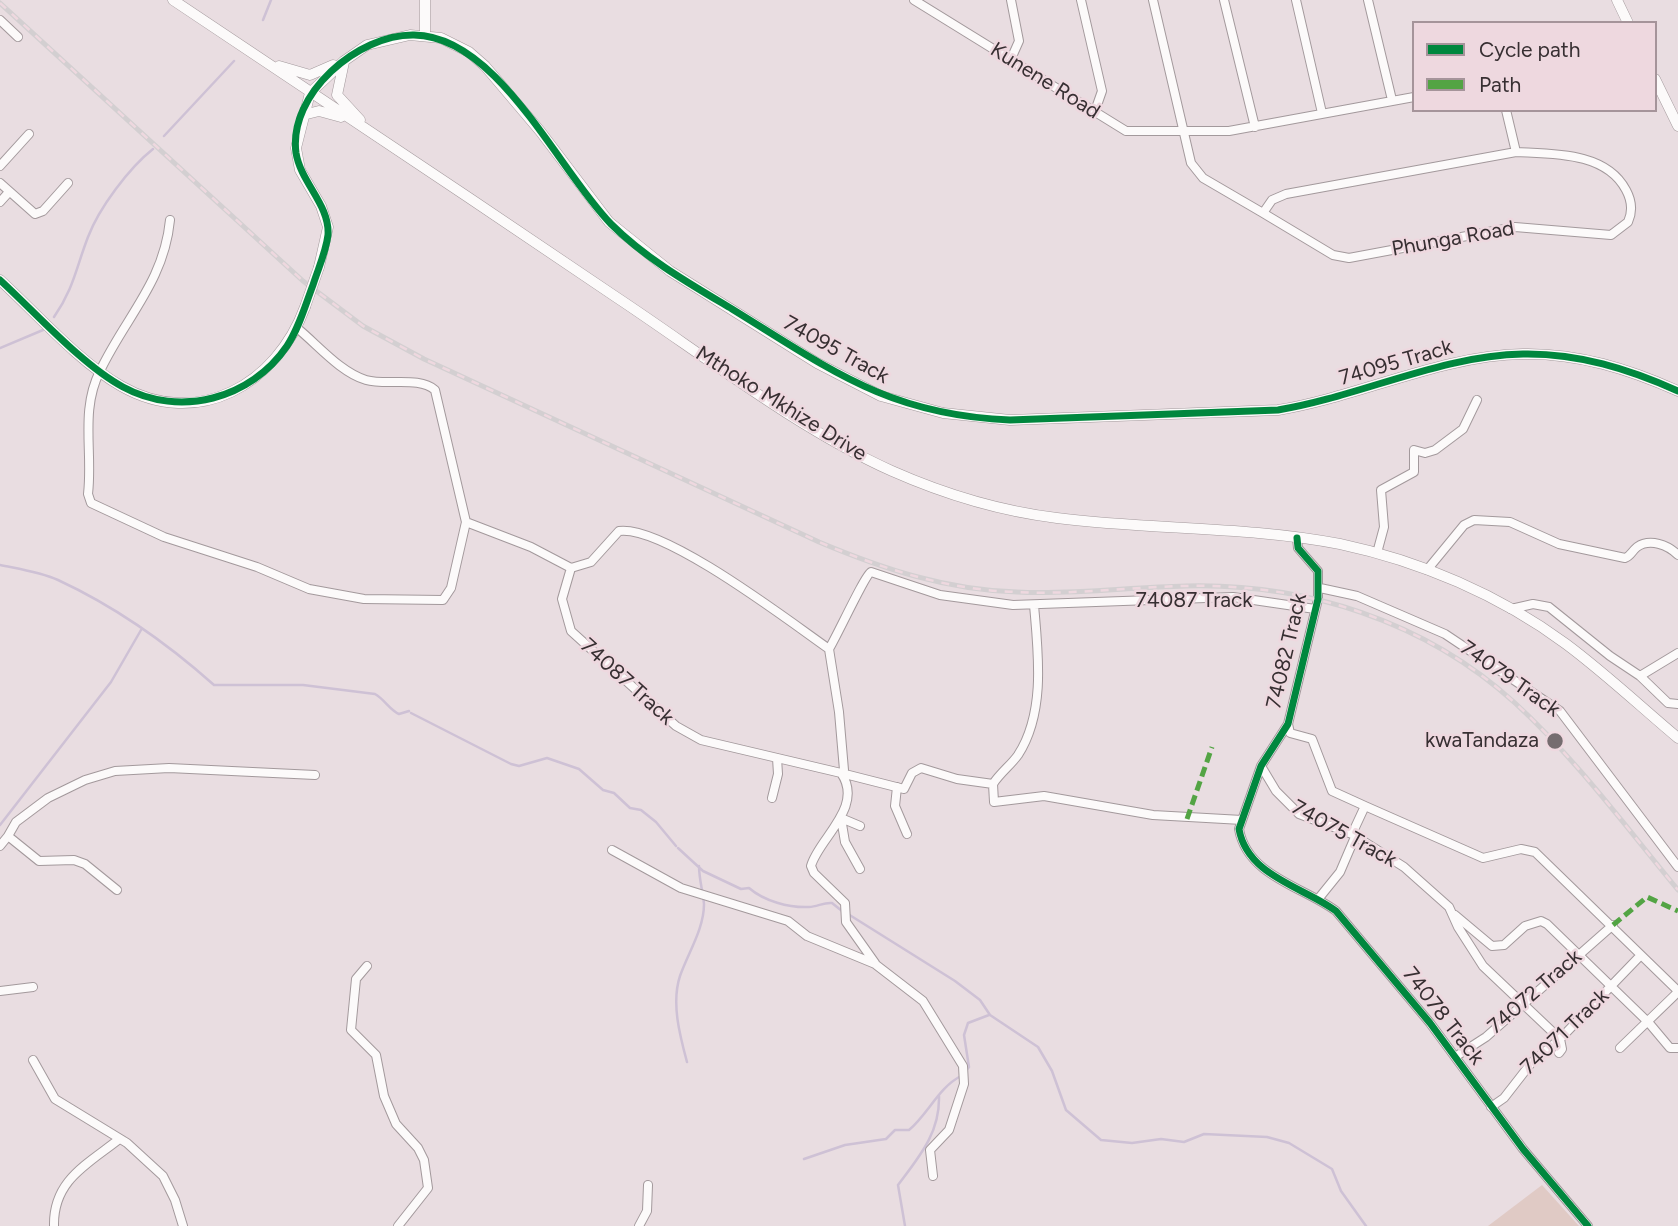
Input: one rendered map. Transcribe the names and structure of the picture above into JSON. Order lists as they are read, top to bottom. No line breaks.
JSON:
{"streets":{"street":["Kunene Road","Phunga Road","74095 Track","Mthoko Mkhize Drive","74087 Track","74082 Track","74079 Track","74075 Track","74072 Track","74078 Track","74071 Track"]},"crossings":[["74095 Track","Mthoko Mkhize Drive"],["Mthoko Mkhize Drive","74082 Track"],["74087 Track","74082 Track"],["74082 Track","74079 Track"],["74082 Track","74075 Track"],["74082 Track","74078 Track"],["74075 Track","74072 Track"],["74075 Track","74071 Track"],["74072 Track","74078 Track"],["74078 Track","74071 Track"]],"places":["kwaTandaza"],"legend":["Cycle path","Path"]}
